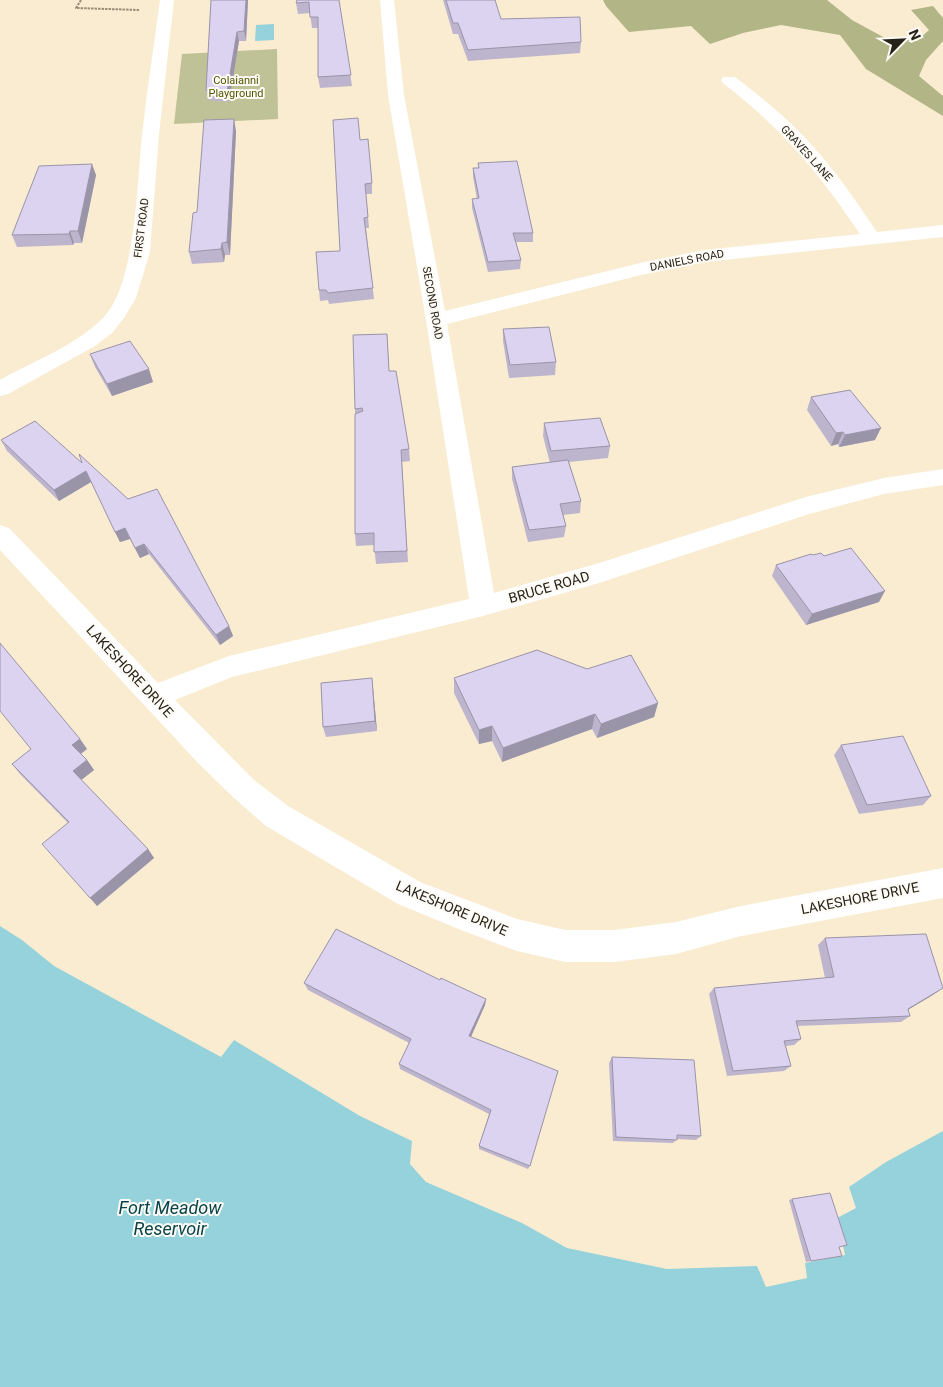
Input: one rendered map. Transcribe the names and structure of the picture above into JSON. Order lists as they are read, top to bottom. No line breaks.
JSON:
{"streets":{"street":["GRAVES LANE","FIRST ROAD","DANIELS ROAD","SECOND ROAD","BRUCE ROAD","LAKESHORE DRIVE"]},"crossings":[["GRAVES LANE","DANIELS ROAD"],["DANIELS ROAD","SECOND ROAD"],["SECOND ROAD","BRUCE ROAD"],["BRUCE ROAD","LAKESHORE DRIVE"]],"water":["Fort Meadow Reservoir"],"parks":["Colaianni Playground"],"north":"top right"}
